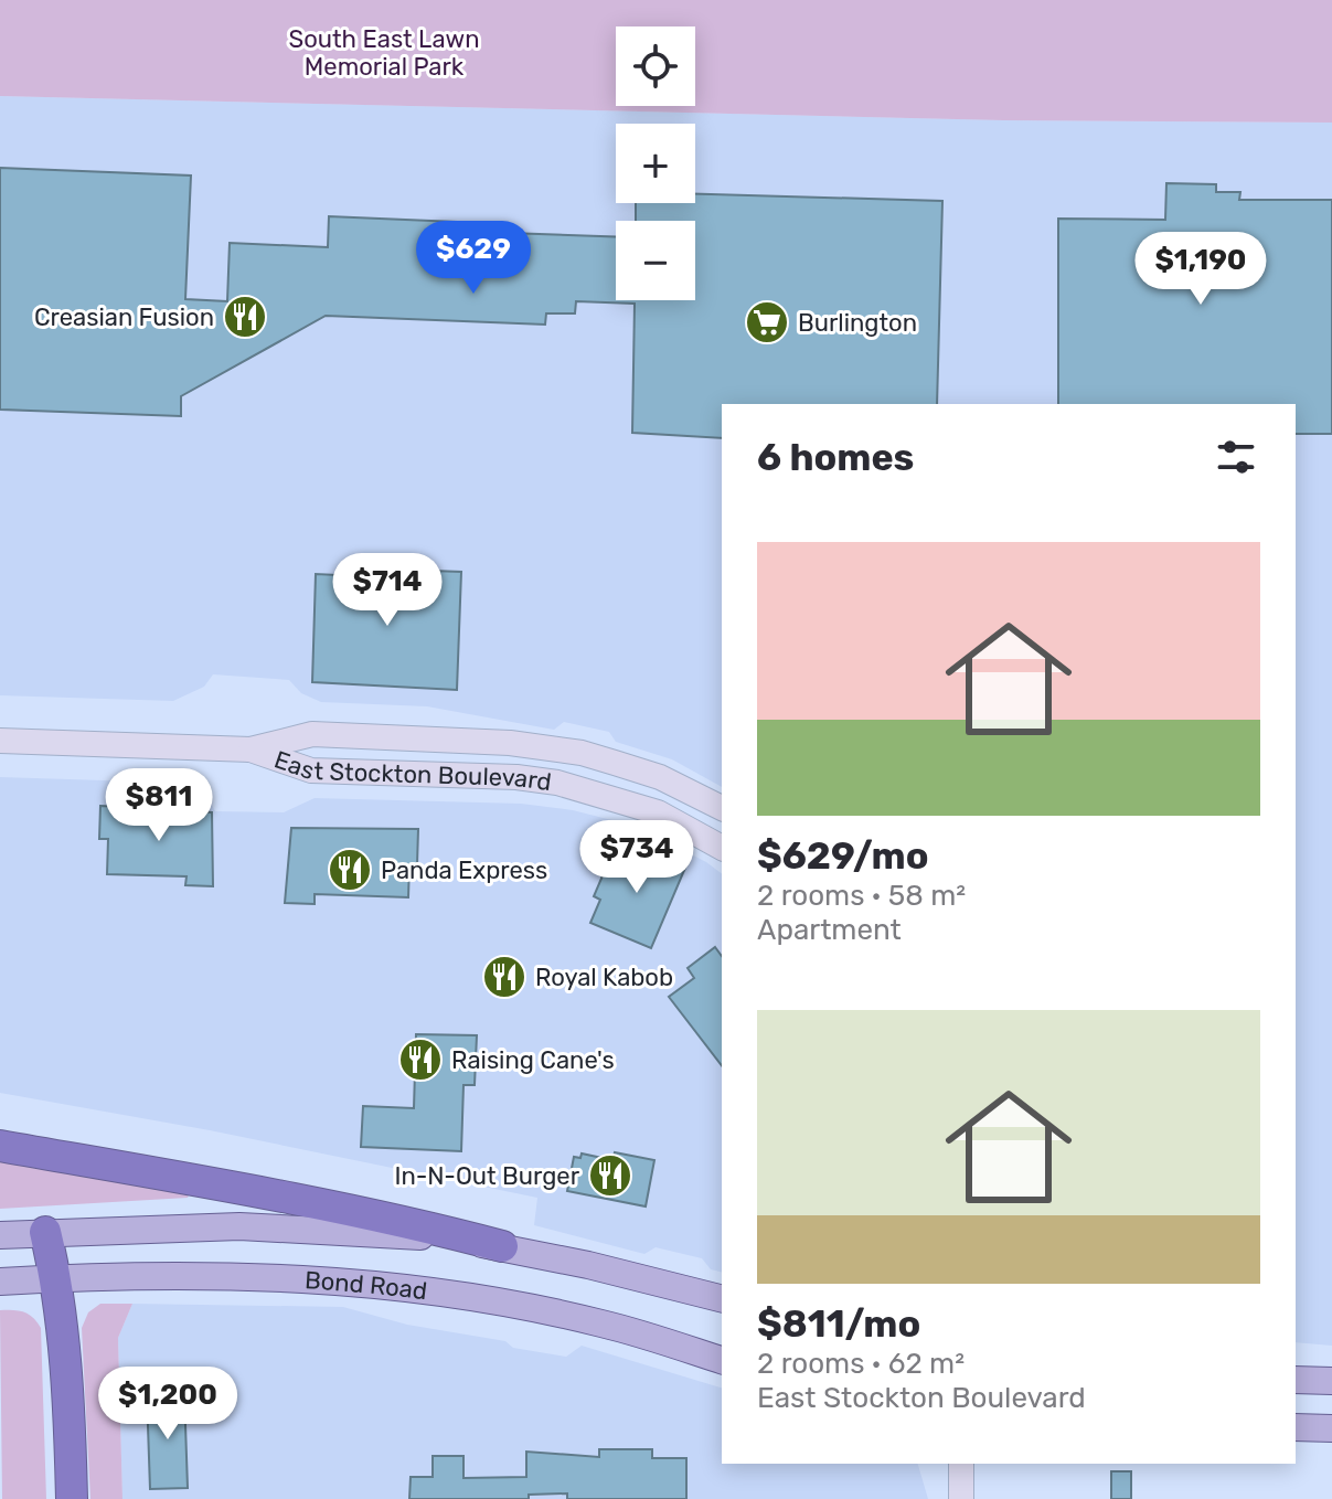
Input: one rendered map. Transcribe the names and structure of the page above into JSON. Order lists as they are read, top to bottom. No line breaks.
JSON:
{"streets":{"main road":["Bond Road"],"street":["East Stockton Boulevard"]},"parks":["South East Lawn Memorial Park"],"places":{"restaurant":["Creasian Fusion","Panda Express","Royal Kabob","Raising Cane's","In-N-Out Burger"],"supermarket":["Burlington"]},"page":{"map_buttons":["+","−"],"price":["$629","$1,190","$714","$811","$734","$1,200"],"heading":"6 homes","list":[{"name":"$629/mo","note":"2 rooms · 58 m² · Apartment"},{"name":"$811/mo","note":"2 rooms · 62 m² · East Stockton Boulevard"}]}}
